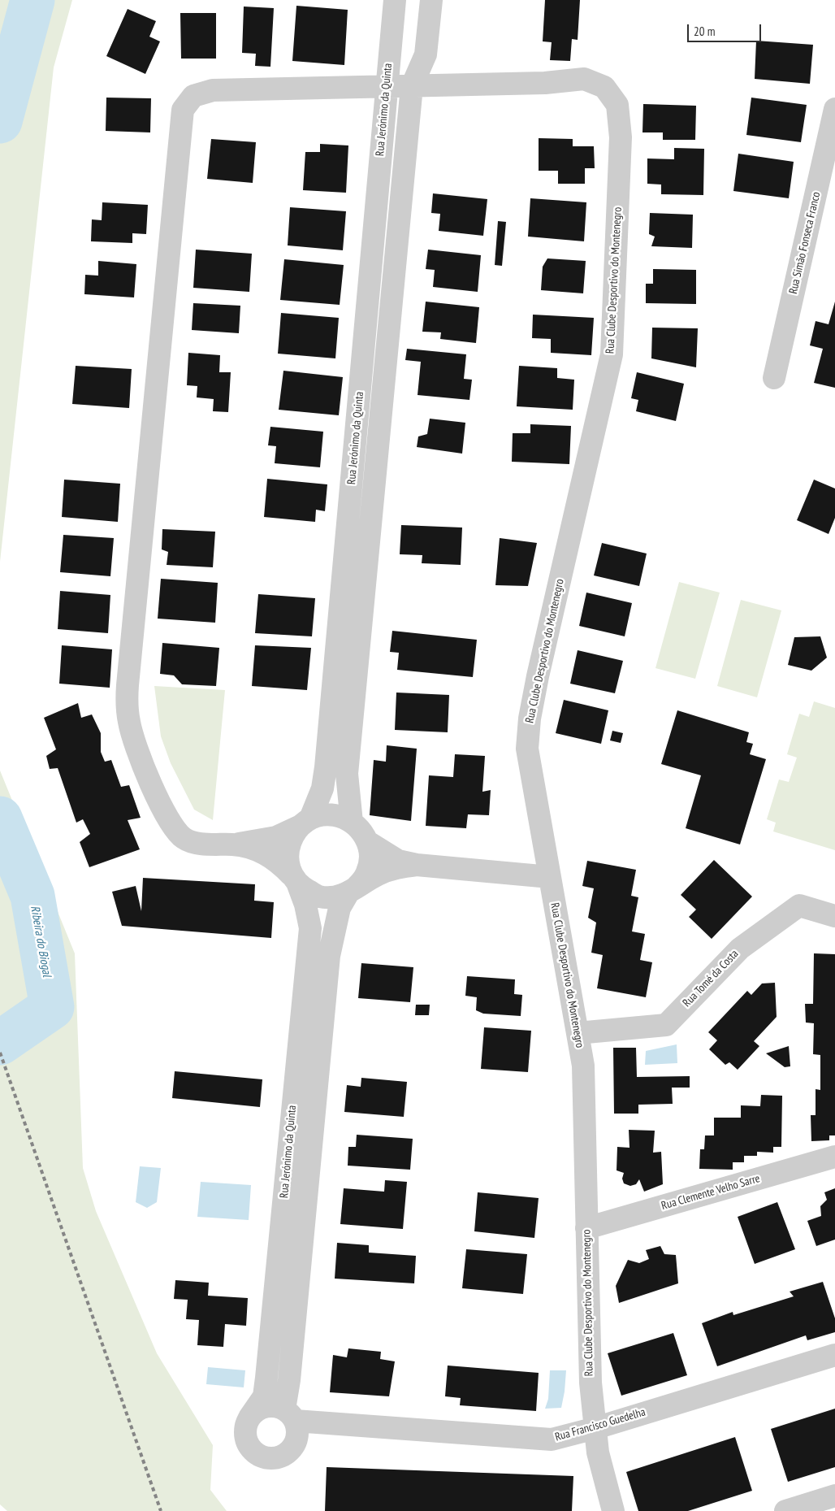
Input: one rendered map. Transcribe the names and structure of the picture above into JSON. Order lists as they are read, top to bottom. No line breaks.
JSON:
{"streets":{"street":["Rua Jerónimo da Quinta","Rua Simão Fonseca Franco","Rua Clube Desportivo do Montenegro","Rua Tomé da Costa","Rua Clemente Velho Sarre","Rua Francisco Guedelha"]},"crossings":[["Rua Jerónimo da Quinta","Rua Clube Desportivo do Montenegro"],["Rua Jerónimo da Quinta","Rua Francisco Guedelha"],["Rua Clube Desportivo do Montenegro","Rua Tomé da Costa"],["Rua Clube Desportivo do Montenegro","Rua Clemente Velho Sarre"],["Rua Clube Desportivo do Montenegro","Rua Francisco Guedelha"]],"water":["Ribeira do Biogal"],"scale_bar":"20 m"}
